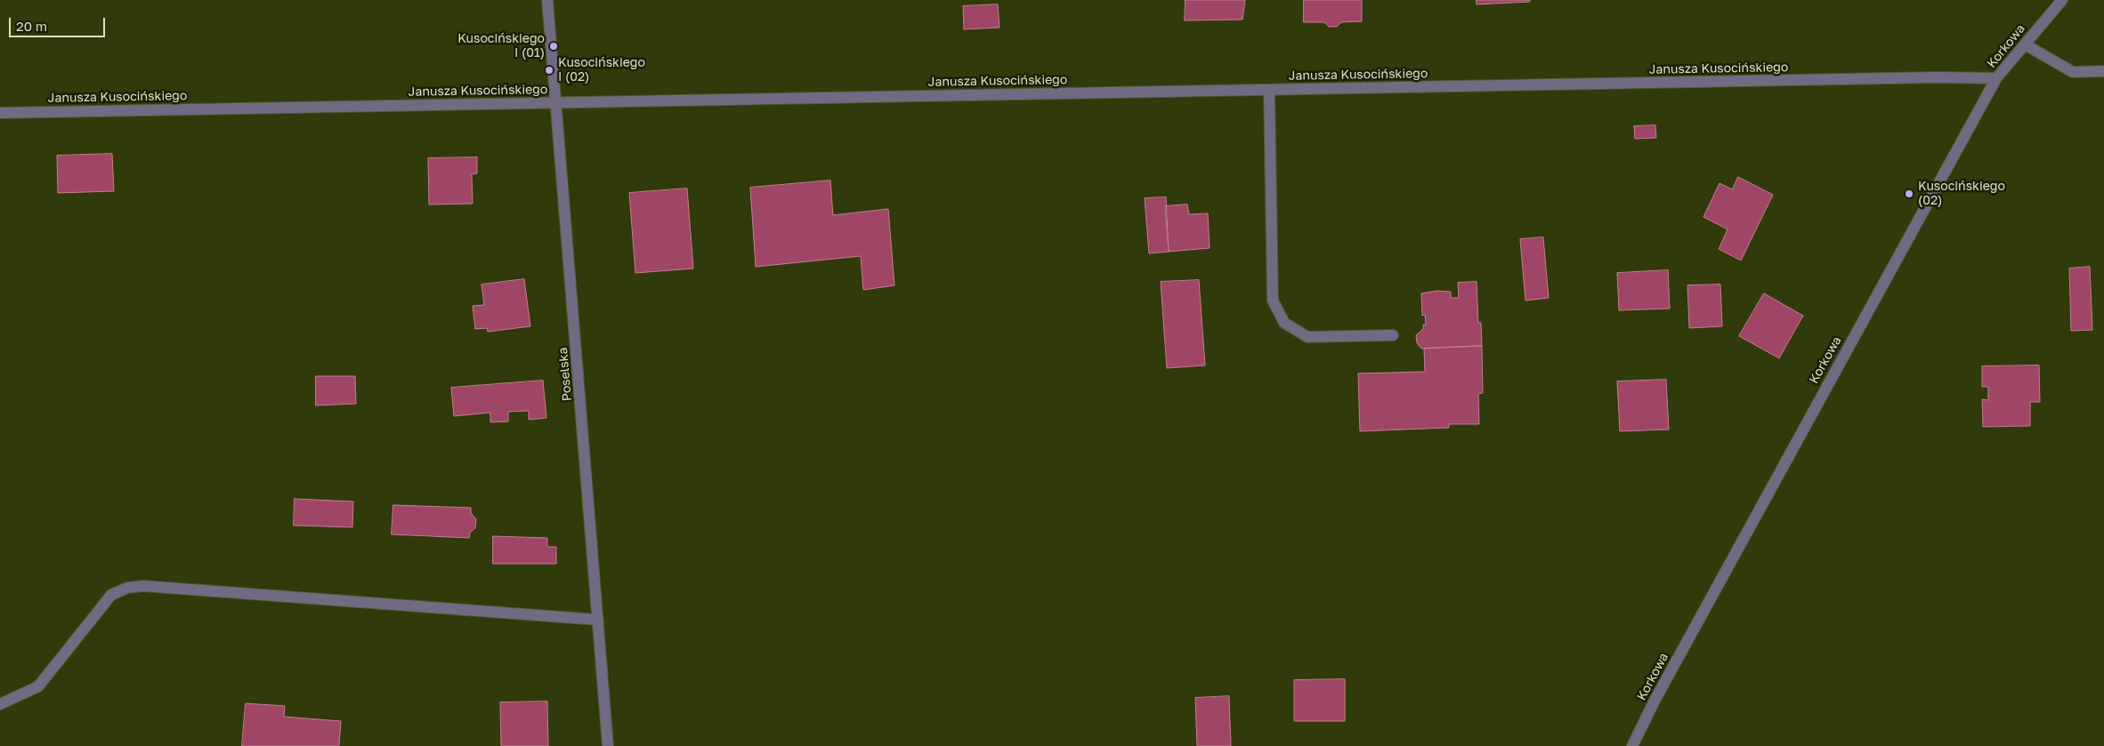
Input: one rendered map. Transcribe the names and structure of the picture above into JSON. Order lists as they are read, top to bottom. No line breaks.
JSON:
{"streets":{"street":["Korkowa","Janusza Kusocińskiego","Poselska"]},"crossings":[["Korkowa","Janusza Kusocińskiego"],["Janusza Kusocińskiego","Poselska"]],"places":["Kusocińskiego I (01)","Kusocińskiego I (02)","Kusocińskiego (02)"],"scale_bar":"20 m"}
